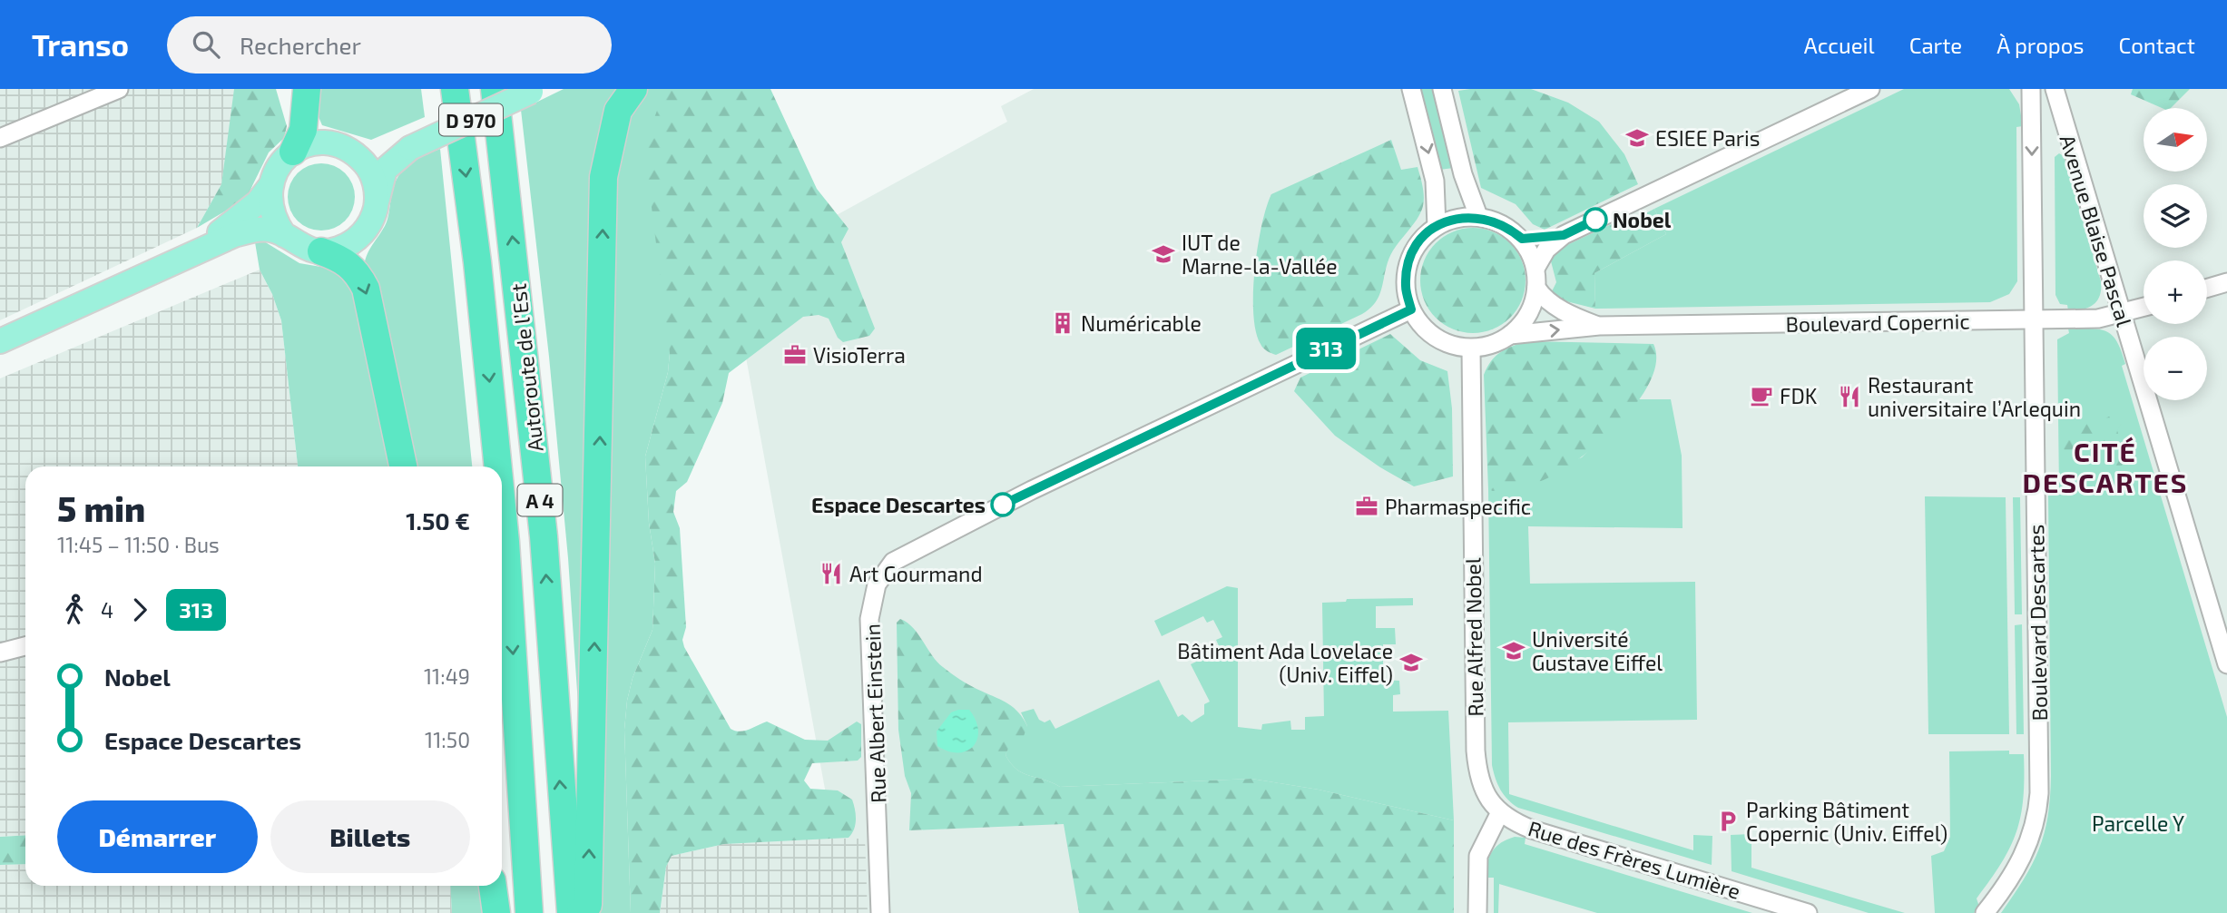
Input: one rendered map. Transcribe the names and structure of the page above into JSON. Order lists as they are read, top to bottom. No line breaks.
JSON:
{"streets":{"highway":["Autoroute de l’Est","A 4"],"main road":["D 970"],"street":["Avenue Blaise Pascal","Boulevard Copernic","Boulevard Descartes","Rue Alfred Nobel","Rue Albert Einstein","Rue des Frères Lumière"]},"crossings":[["Avenue Blaise Pascal","Boulevard Copernic"],["Boulevard Copernic","Boulevard Descartes"],["Boulevard Copernic","Rue Alfred Nobel"],["Boulevard Copernic","Rue Albert Einstein"],["Rue Alfred Nobel","Rue Albert Einstein"],["Rue Alfred Nobel","Rue des Frères Lumière"]],"districts":["CITÉ DESCARTES"],"parks":["Parcelle Y"],"places":{"school or university":["ESIEE Paris","IUT de Marne-la-Vallée","Université Gustave Eiffel","Bâtiment Ada Lovelace (Univ. Eiffel)"],"other":["Nobel","Espace Descartes"],"building":["Numéricable"],"office":["VisioTerra","Pharmaspecific"],"cafe":["FDK"],"restaurant":["Restaurant universitaire l’Arlequin","Art Gourmand"],"parking":["Parking Bâtiment Copernic (Univ. Eiffel)"]},"lines":["bus line 313"],"north":"right","page":{"header":"Transo","search":"Rechercher","nav":["Accueil","Carte","À propos","Contact"],"on_map":"313","map_buttons":["+","−"],"heading":["5 min","11:45 – 11:50 · Bus","1.50 €"],"legs":["4","313"],"list":[{"name":"Nobel","value":"11:49"},{"name":"Espace Descartes","value":"11:50"}],"buttons":["Démarrer","Billets"]}}
